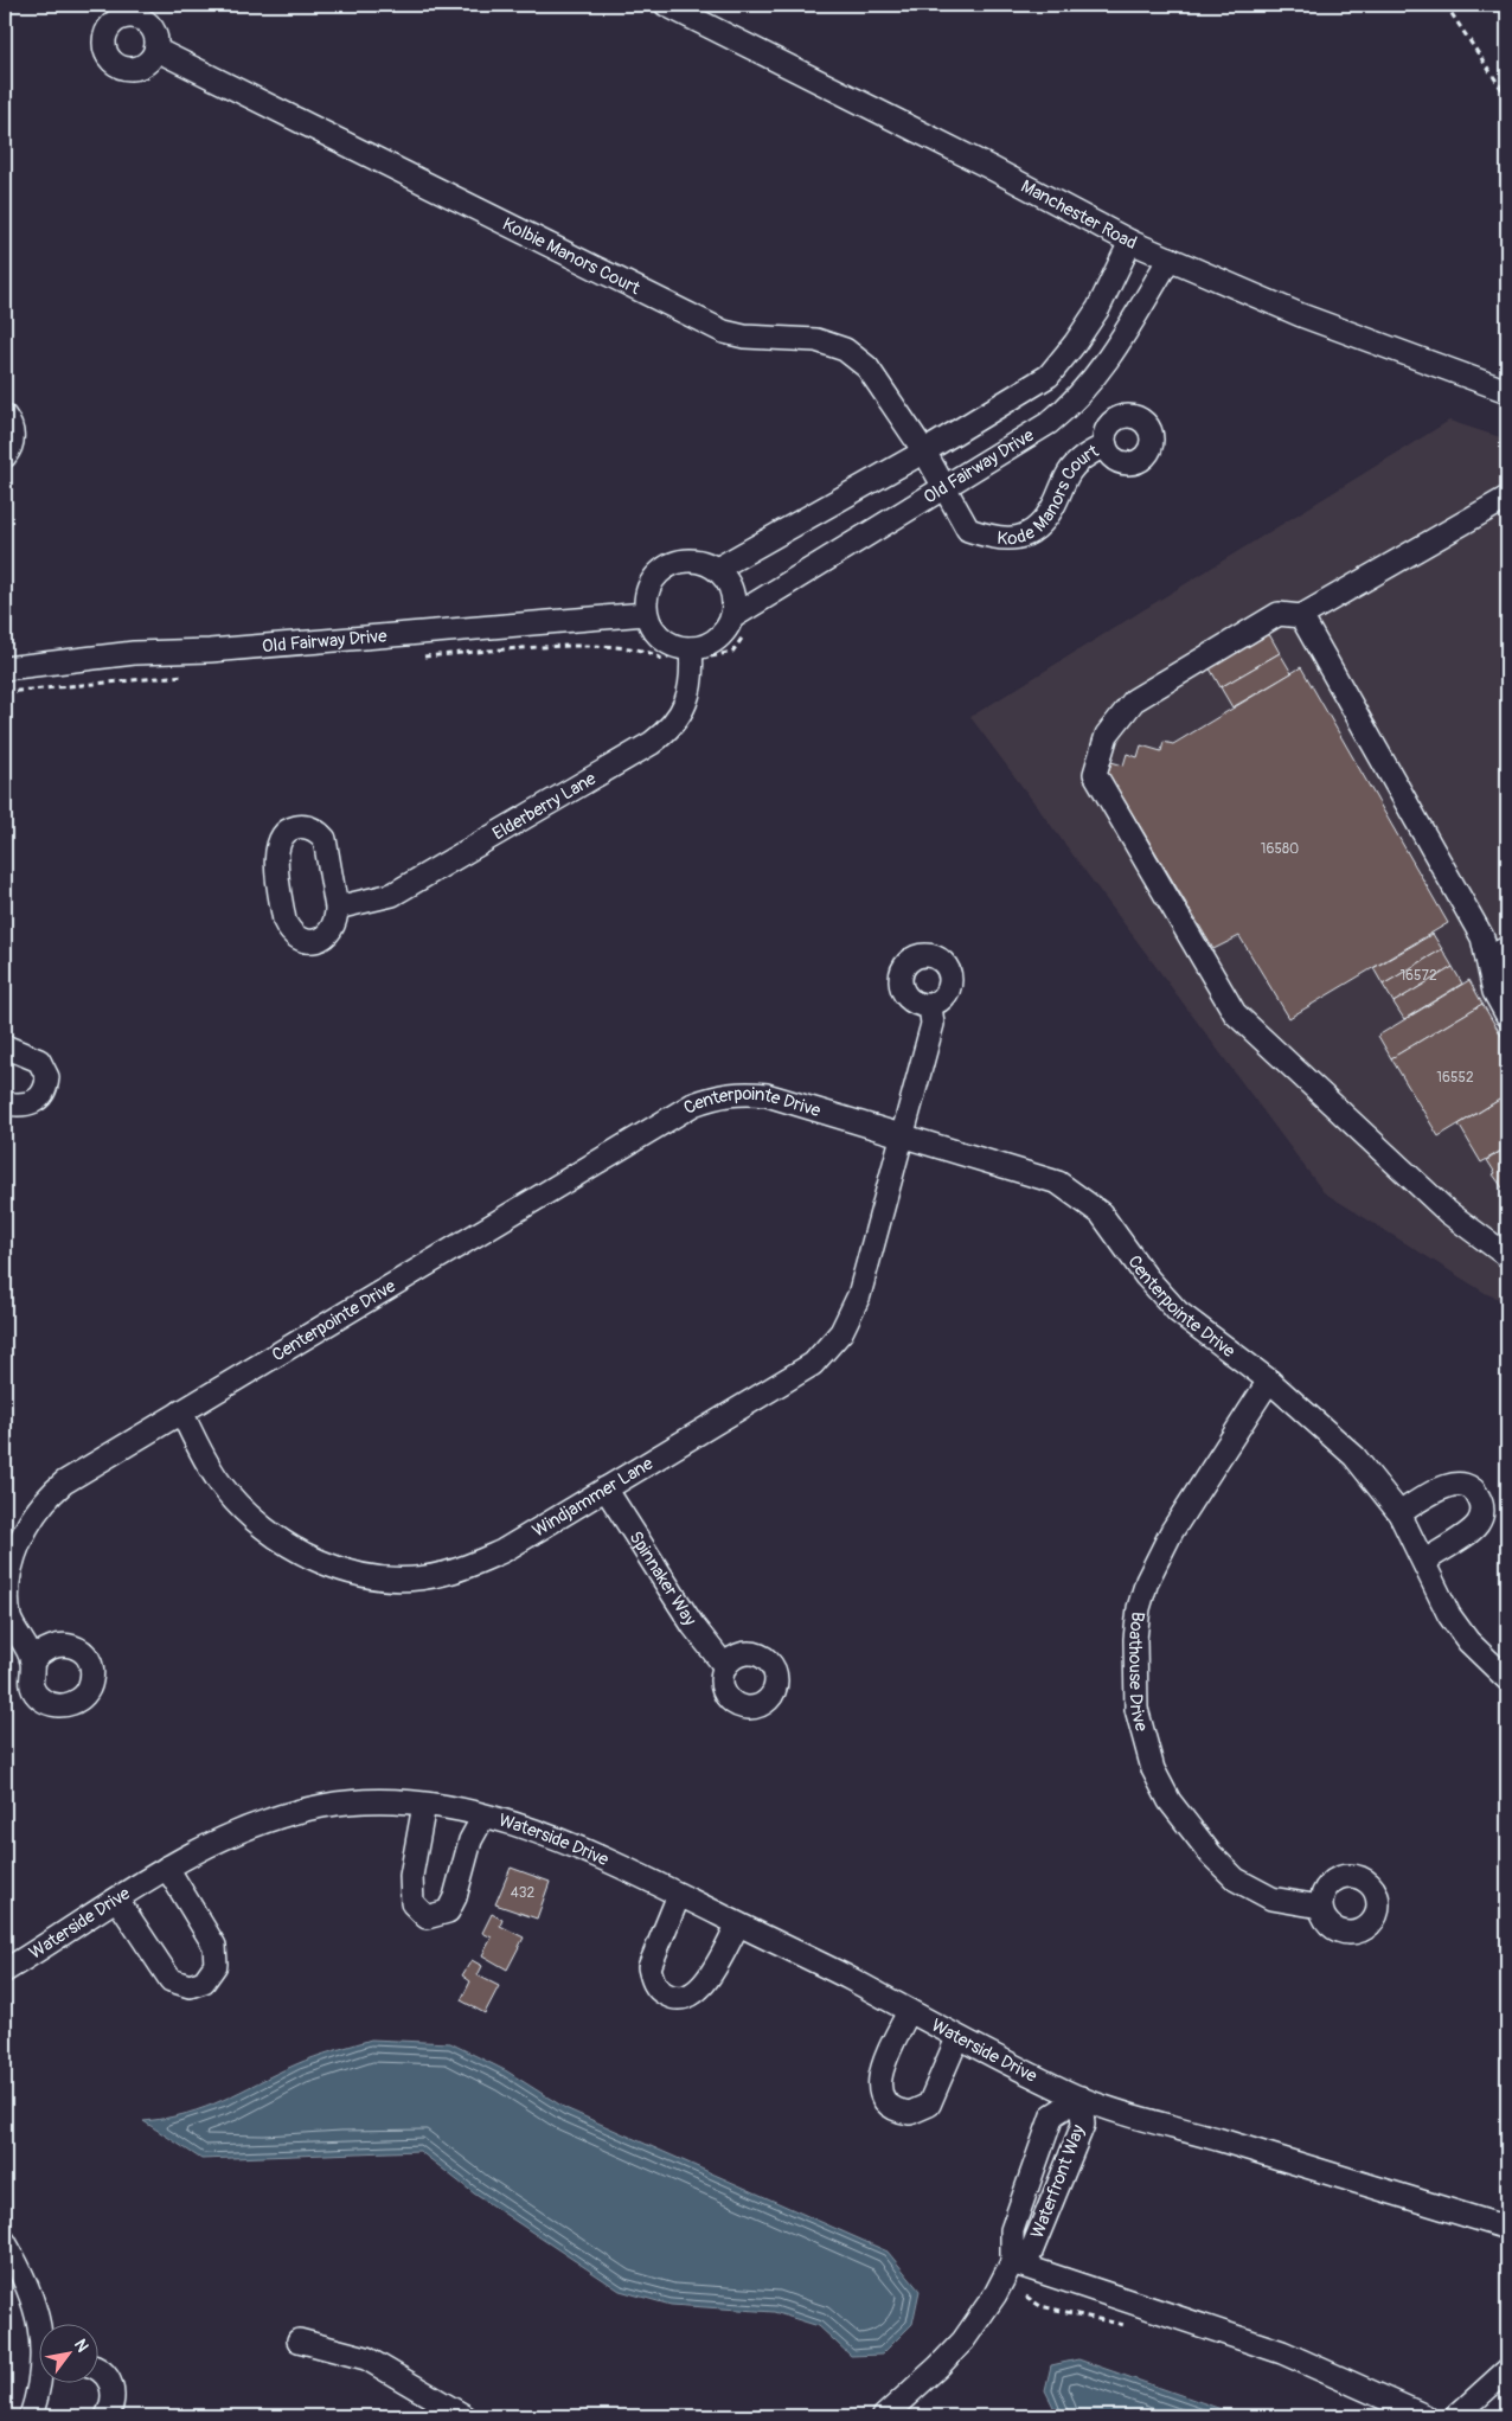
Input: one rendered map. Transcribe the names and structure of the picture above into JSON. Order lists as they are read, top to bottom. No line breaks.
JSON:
{"streets":{"street":["Manchester Road","Kolbie Manors Court","Old Fairway Drive","Kode Manors Court","Elderberry Lane","Centerpointe Drive","Windjammer Lane","Spinnaker Way","Boathouse Drive","Waterside Drive","Waterfront Way"]},"crossings":[["Manchester Road","Old Fairway Drive"],["Kolbie Manors Court","Old Fairway Drive"],["Kolbie Manors Court","Kode Manors Court"],["Old Fairway Drive","Kode Manors Court"],["Old Fairway Drive","Elderberry Lane"],["Centerpointe Drive","Windjammer Lane"],["Centerpointe Drive","Boathouse Drive"],["Windjammer Lane","Spinnaker Way"],["Waterside Drive","Waterfront Way"]],"house_numbers":["16580","16572","16552","432"],"north":"top right"}
